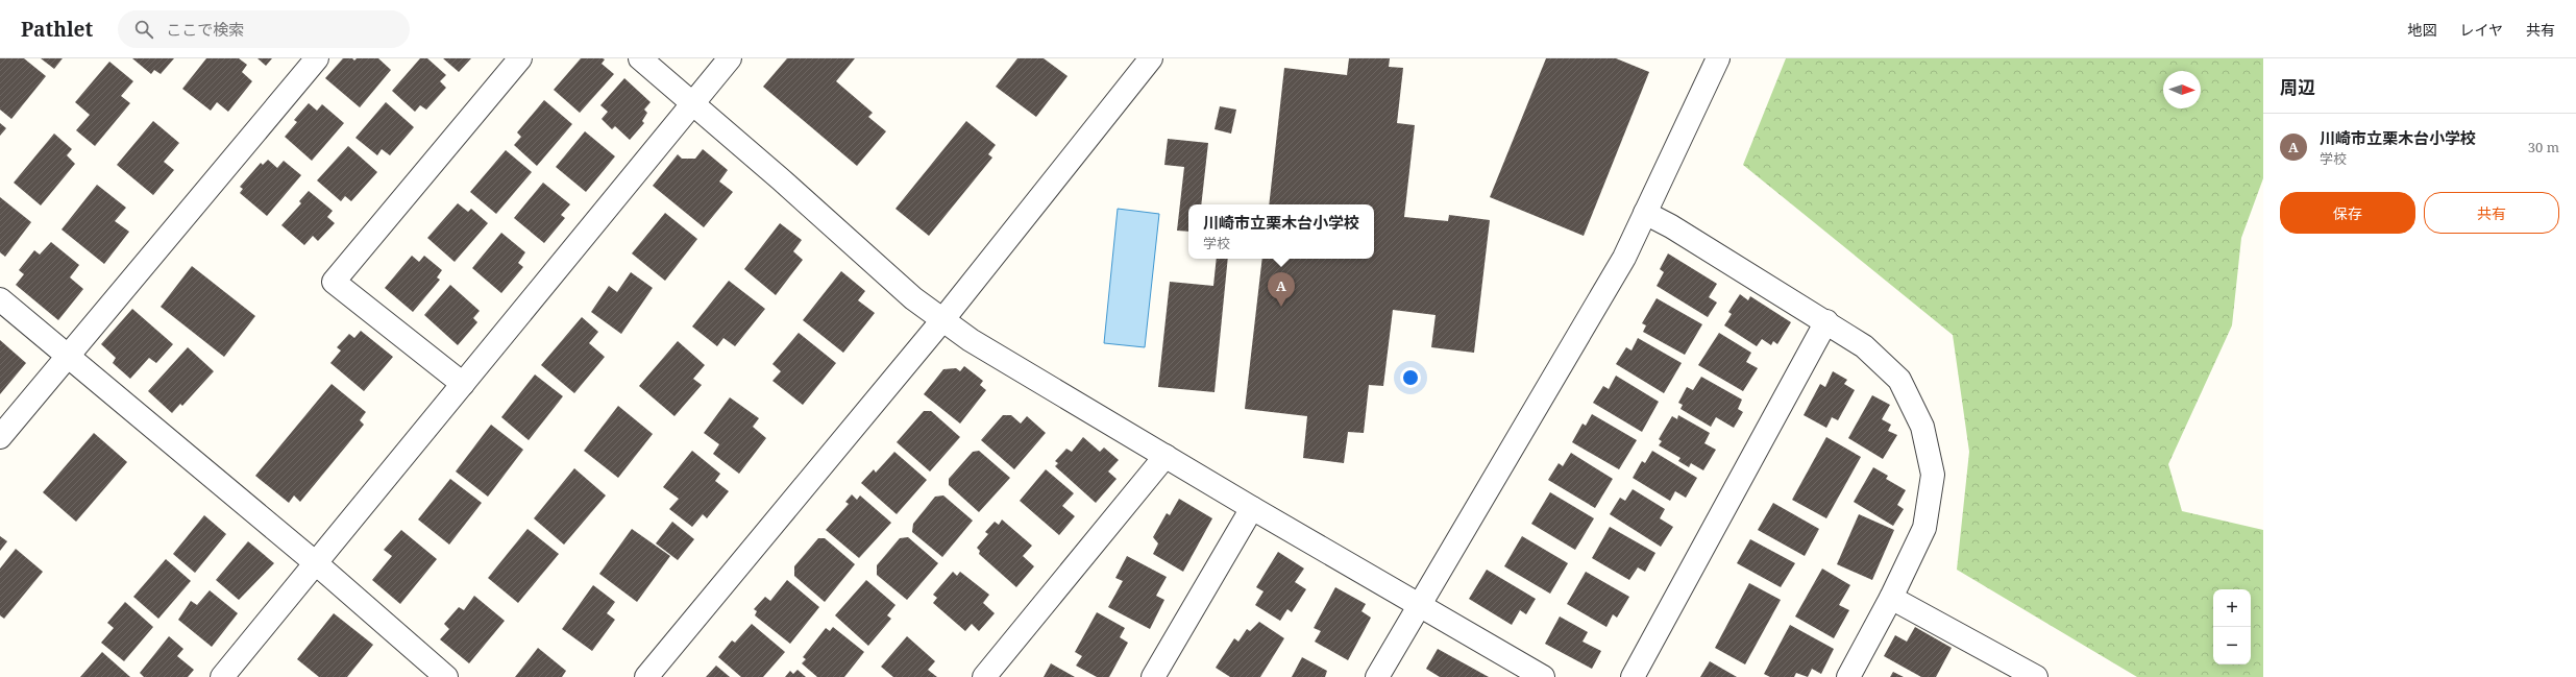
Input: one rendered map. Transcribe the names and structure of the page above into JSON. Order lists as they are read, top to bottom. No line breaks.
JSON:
{"north":"right","page":{"header":"Pathlet","search":"ここで検索","nav":["地図","レイヤ","共有"],"heading":"周辺","list":[{"mark":"A","name":"川崎市立栗木台小学校","note":"学校","value":"30 m"}],"buttons":["保存","共有"],"popup":["川崎市立栗木台小学校","学校"],"pins":"A","map_buttons":["+","−"]}}
